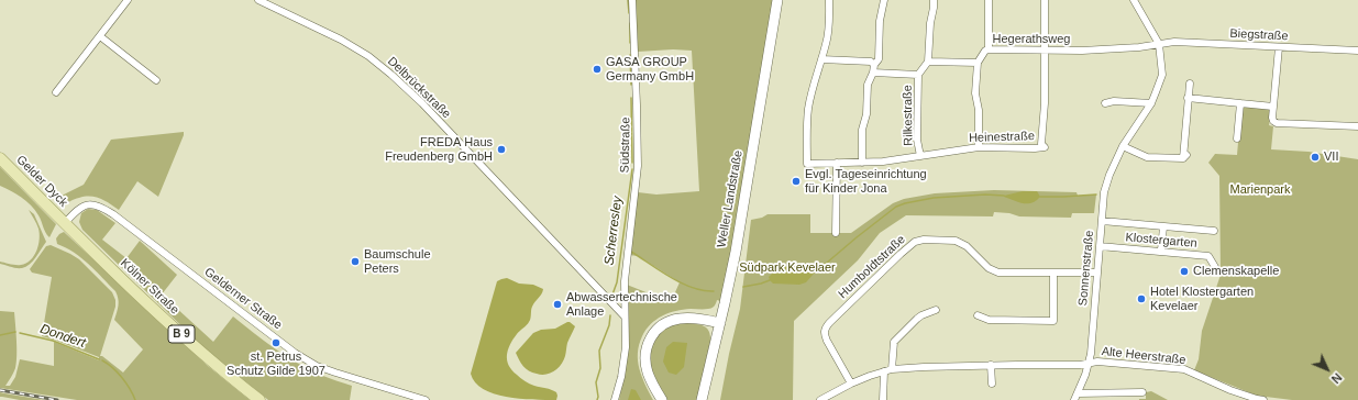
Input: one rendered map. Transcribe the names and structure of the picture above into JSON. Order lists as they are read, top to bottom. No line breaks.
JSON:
{"streets":{"main road":["Gelder Dyck","Weller Landstraße","Kölner Straße","B 9"],"street":["Biegstraße","Hegerathsweg","Delbrückstraße","Rilkestraße","Heinestraße","Südstraße","Klostergarten","Humboldtstraße","Sonnenstraße","Gelderner Straße","Alte Heerstraße"]},"crossings":[["Biegstraße","Hegerathsweg"],["Biegstraße","Sonnenstraße"],["Hegerathsweg","Heinestraße"],["Hegerathsweg","Sonnenstraße"],["Delbrückstraße","Südstraße"],["Rilkestraße","Heinestraße"],["Gelder Dyck","Kölner Straße"],["Gelder Dyck","Gelderner Straße"],["Klostergarten","Sonnenstraße"],["Humboldtstraße","Sonnenstraße"],["Humboldtstraße","Alte Heerstraße"],["Sonnenstraße","Alte Heerstraße"],["Kölner Straße","Gelderner Straße"]],"water":["Scherresley","Dondert"],"parks":["Marienpark","Südpark Kevelaer"],"places":["GASA GROUP Germany GmbH","FREDA Haus Freudenberg GmbH","VII","Evgl. Tageseinrichtung für Kinder Jona","Baumschule Peters","Clemenskapelle","Hotel Klostergarten Kevelaer","Abwassertechnische Anlage","st. Petrus Schutz Gilde 1907"],"north":"bottom right"}
